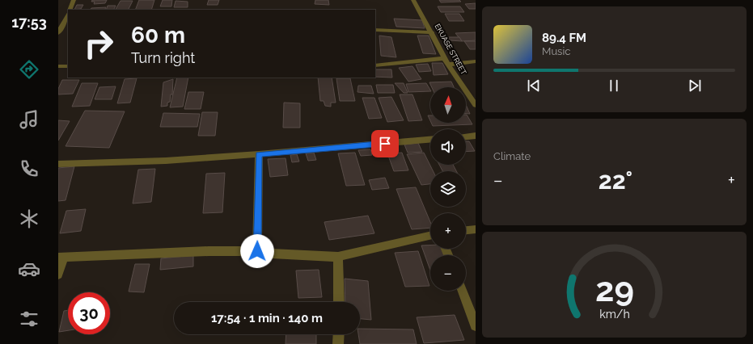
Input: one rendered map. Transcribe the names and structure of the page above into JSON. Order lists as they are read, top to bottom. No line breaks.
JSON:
{"streets":{"street":["EKUASE STREET"]},"north":"top","page":{"tabs":"17:53","turn":["60 m","Turn right"],"song":["89.4 FM","Music"],"map_buttons":["+","−"],"tile":"Climate","heat":["−","22°","+"],"limit":"30","trip":"17:54 · 1 min · 140 m","gauge":["29","km/h"]}}
